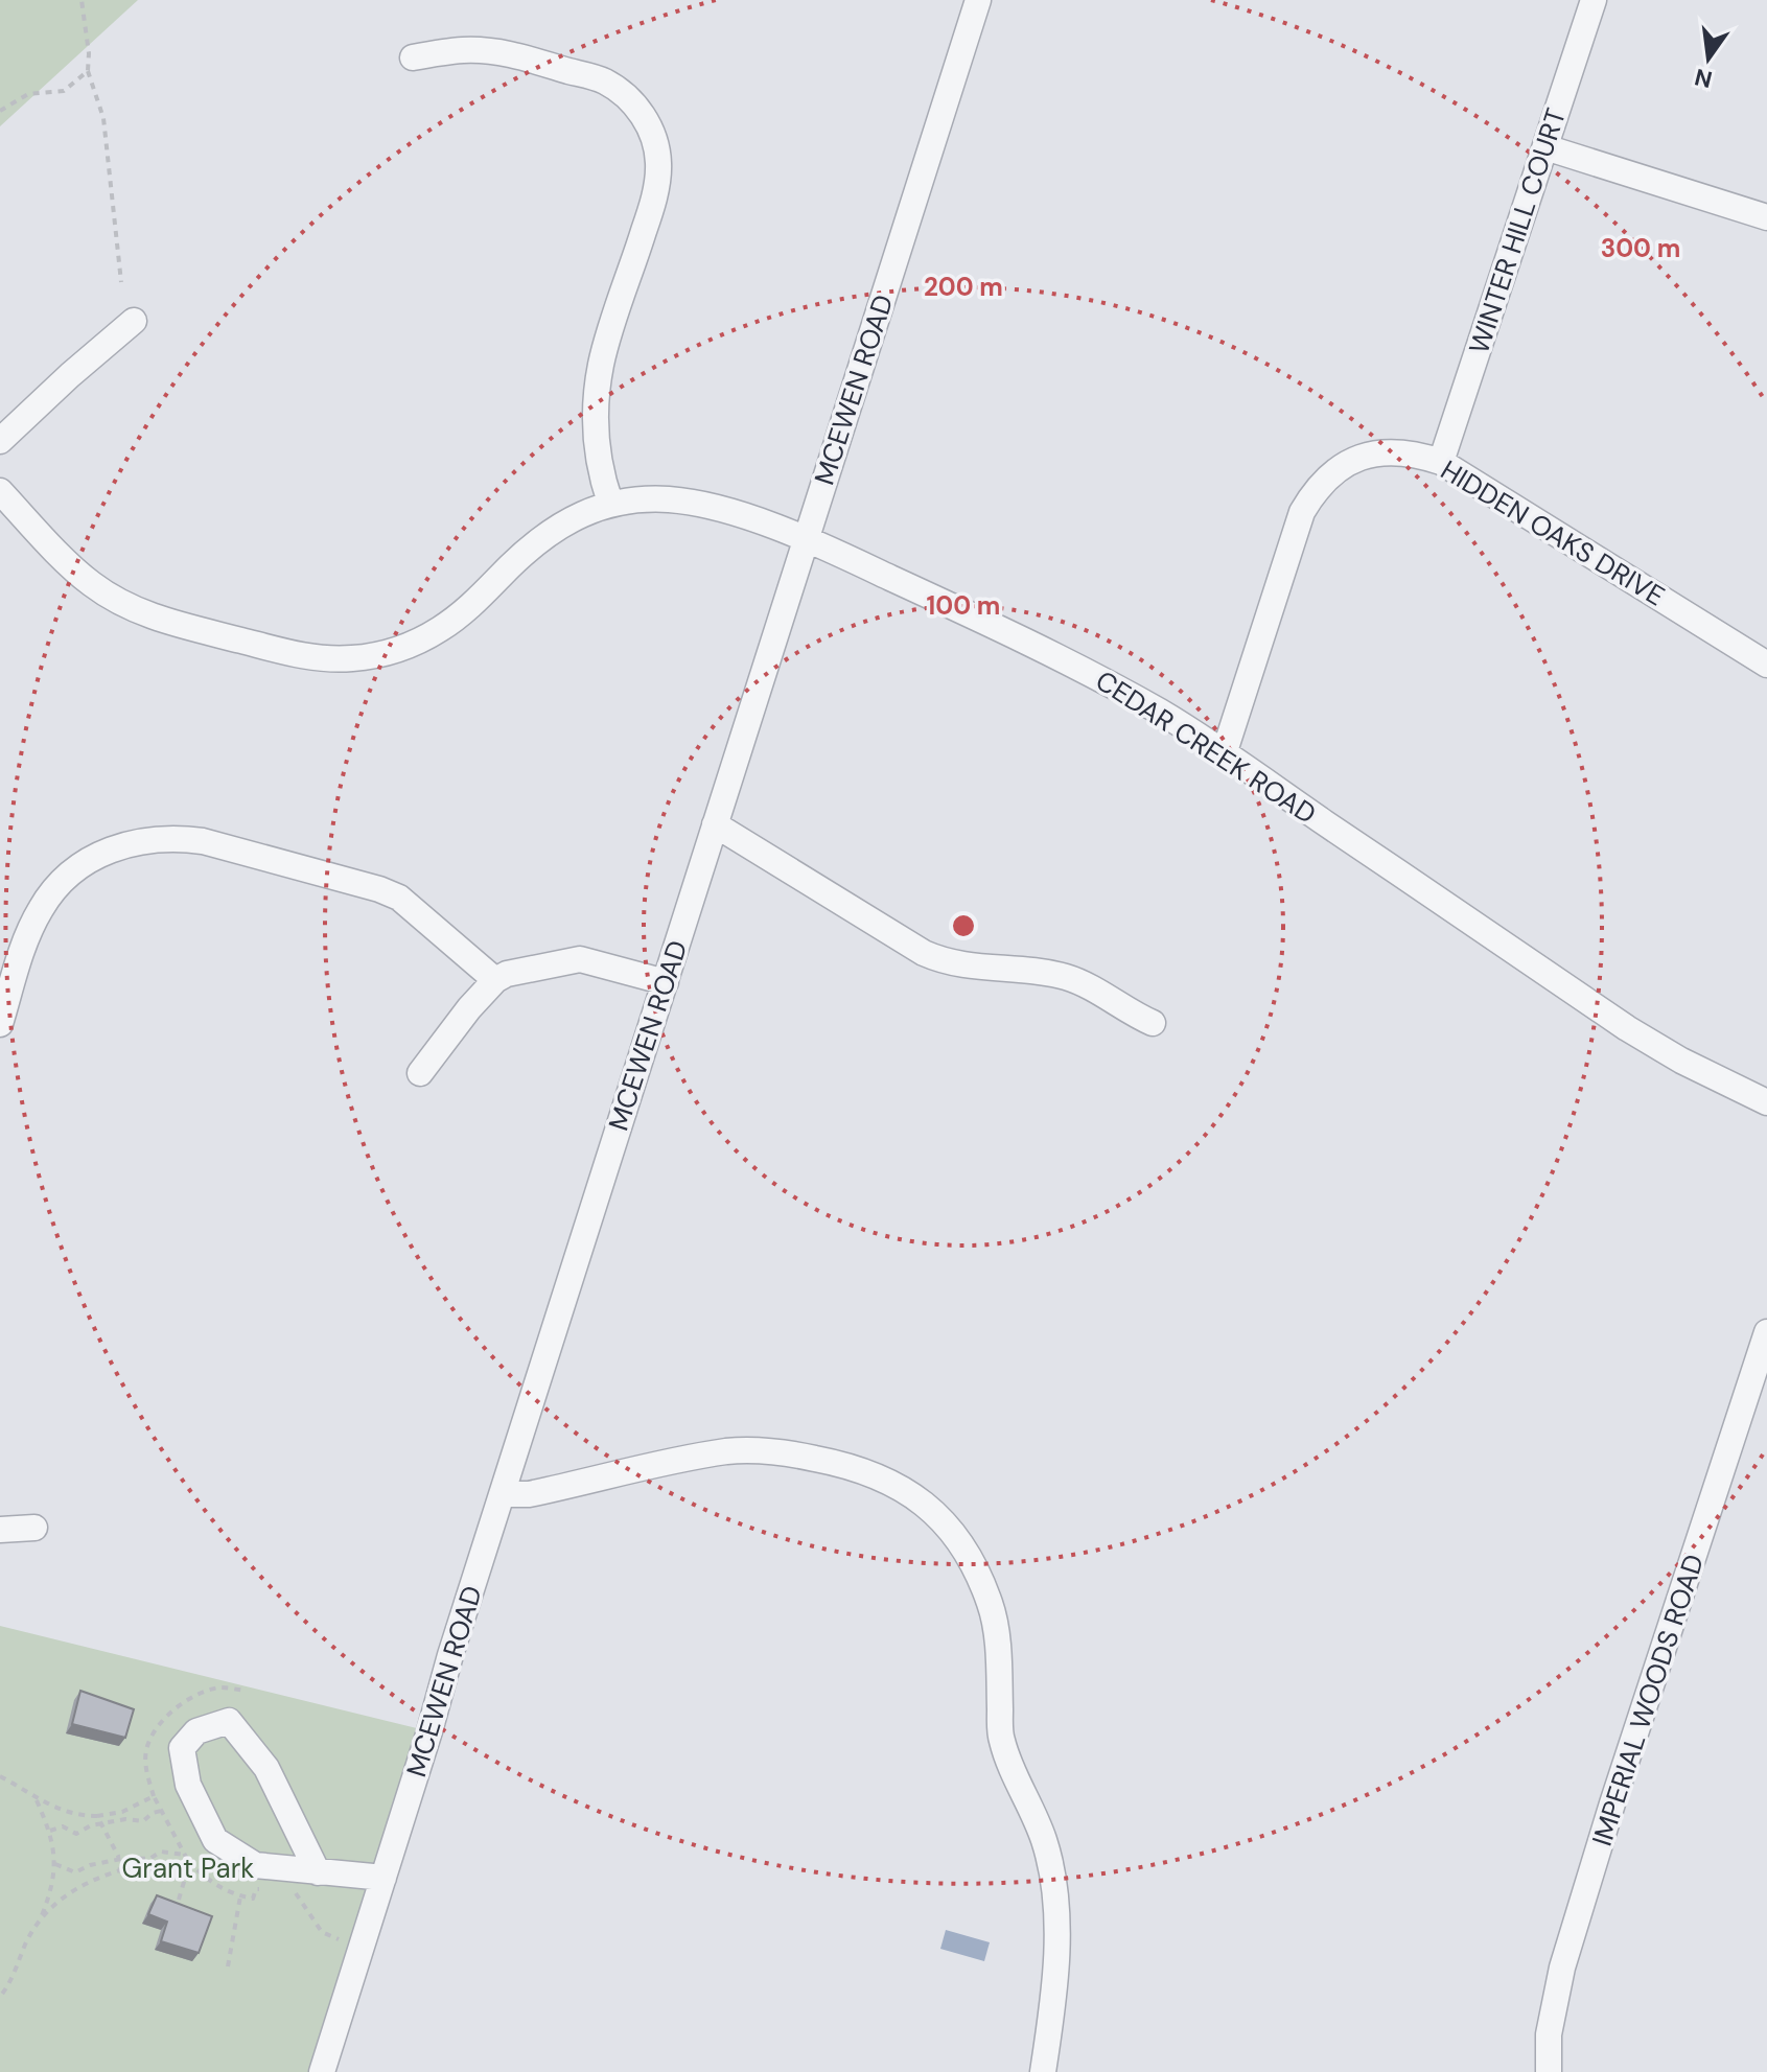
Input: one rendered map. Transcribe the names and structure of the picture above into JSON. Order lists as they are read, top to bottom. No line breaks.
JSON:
{"streets":{"street":["WINTER HILL COURT","MCEWEN ROAD","HIDDEN OAKS DRIVE","CEDAR CREEK ROAD","IMPERIAL WOODS ROAD"]},"crossings":[["WINTER HILL COURT","HIDDEN OAKS DRIVE"],["MCEWEN ROAD","CEDAR CREEK ROAD"],["HIDDEN OAKS DRIVE","CEDAR CREEK ROAD"]],"parks":["Grant Park"],"north":"bottom","rings":["300 m","200 m","100 m"]}
